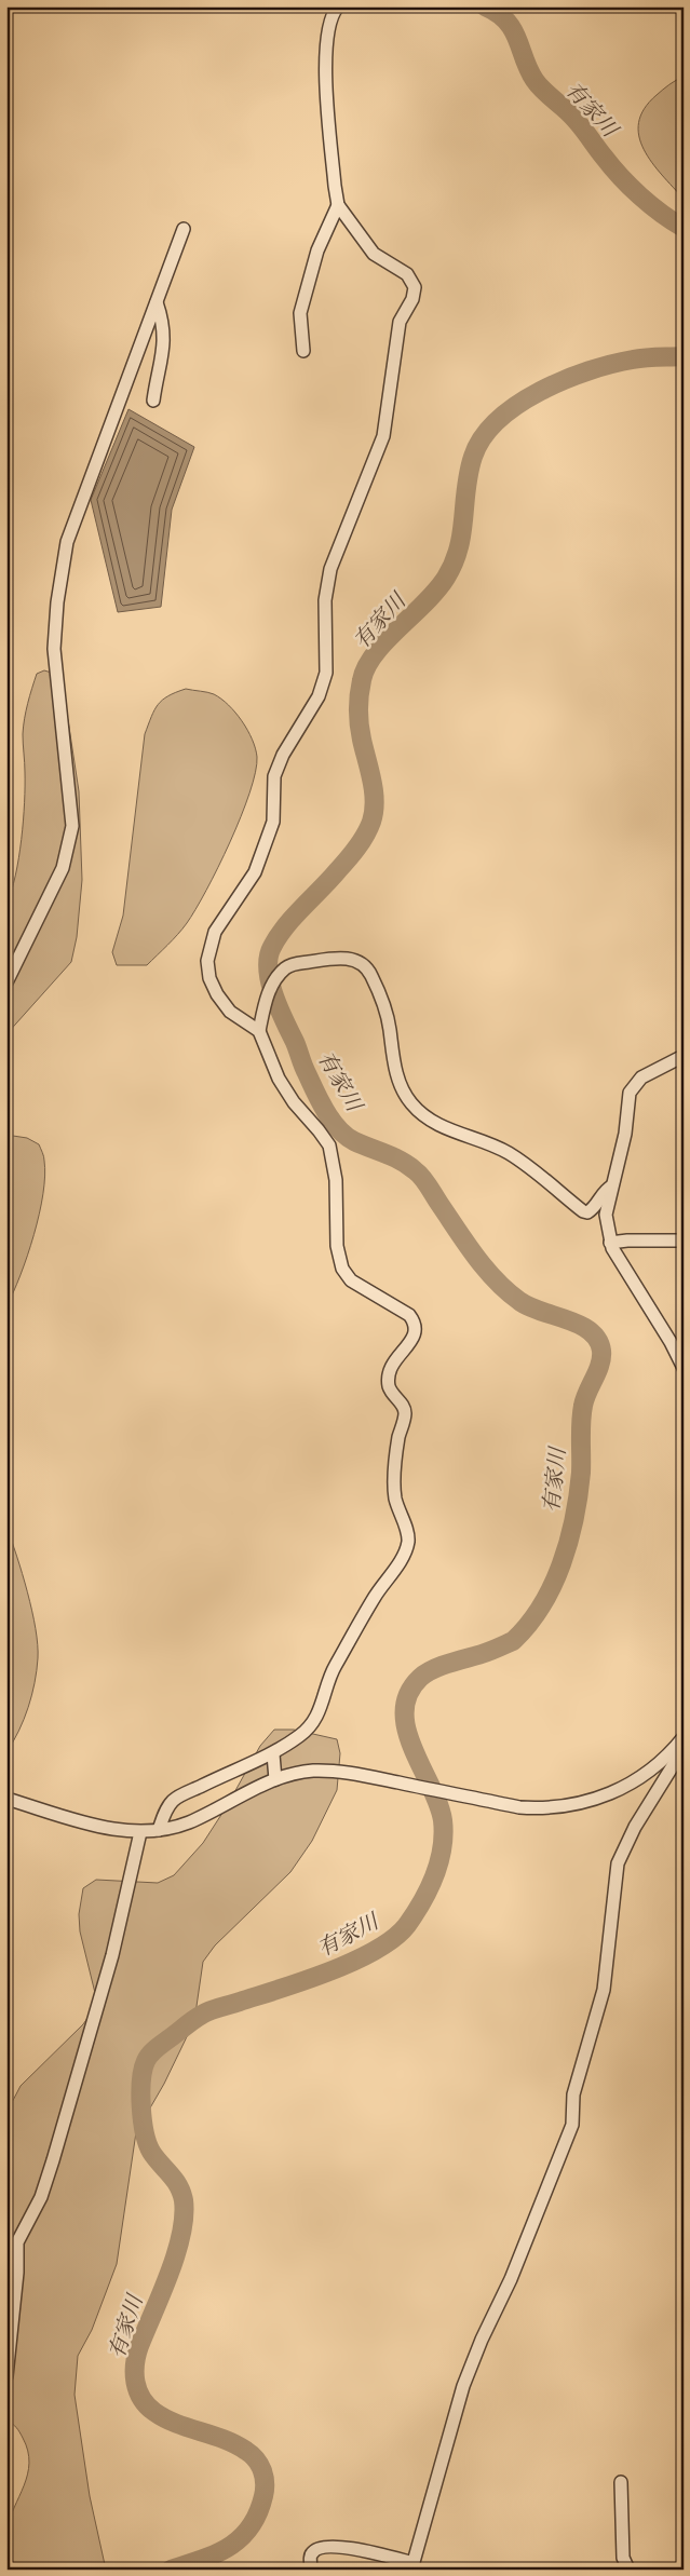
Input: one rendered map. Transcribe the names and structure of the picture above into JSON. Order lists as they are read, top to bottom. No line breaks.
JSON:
{"water":["有家川"]}
